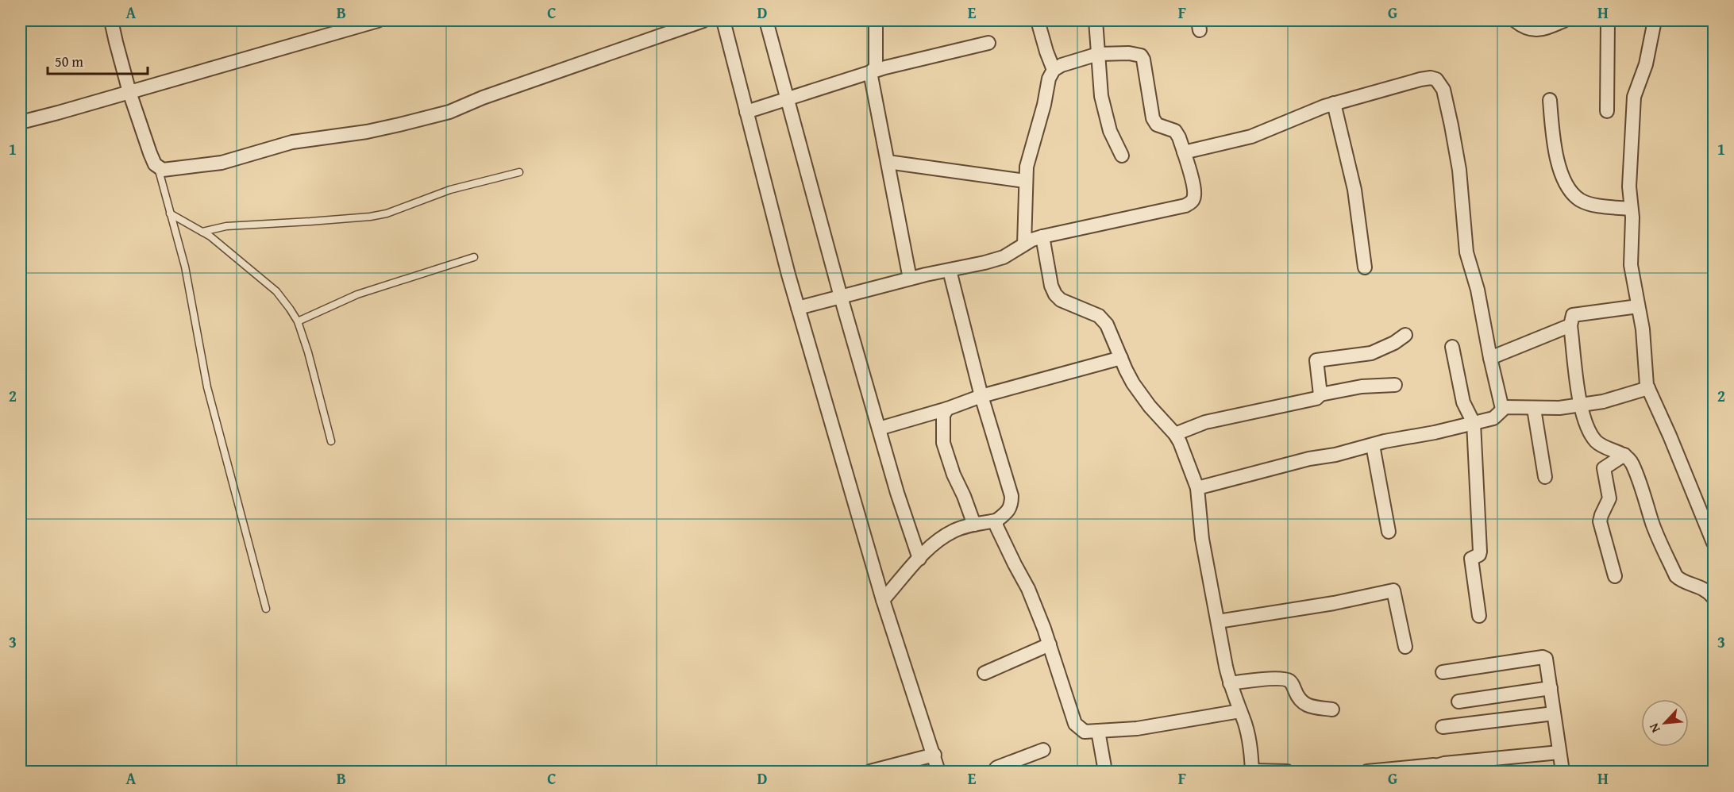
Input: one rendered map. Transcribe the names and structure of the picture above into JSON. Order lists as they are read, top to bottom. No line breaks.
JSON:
{"scale_bar":"50 m","north":"bottom left","grid":{"columns":["A","B","C","D","E","F","G","H"],"rows":["1","2","3"]}}
